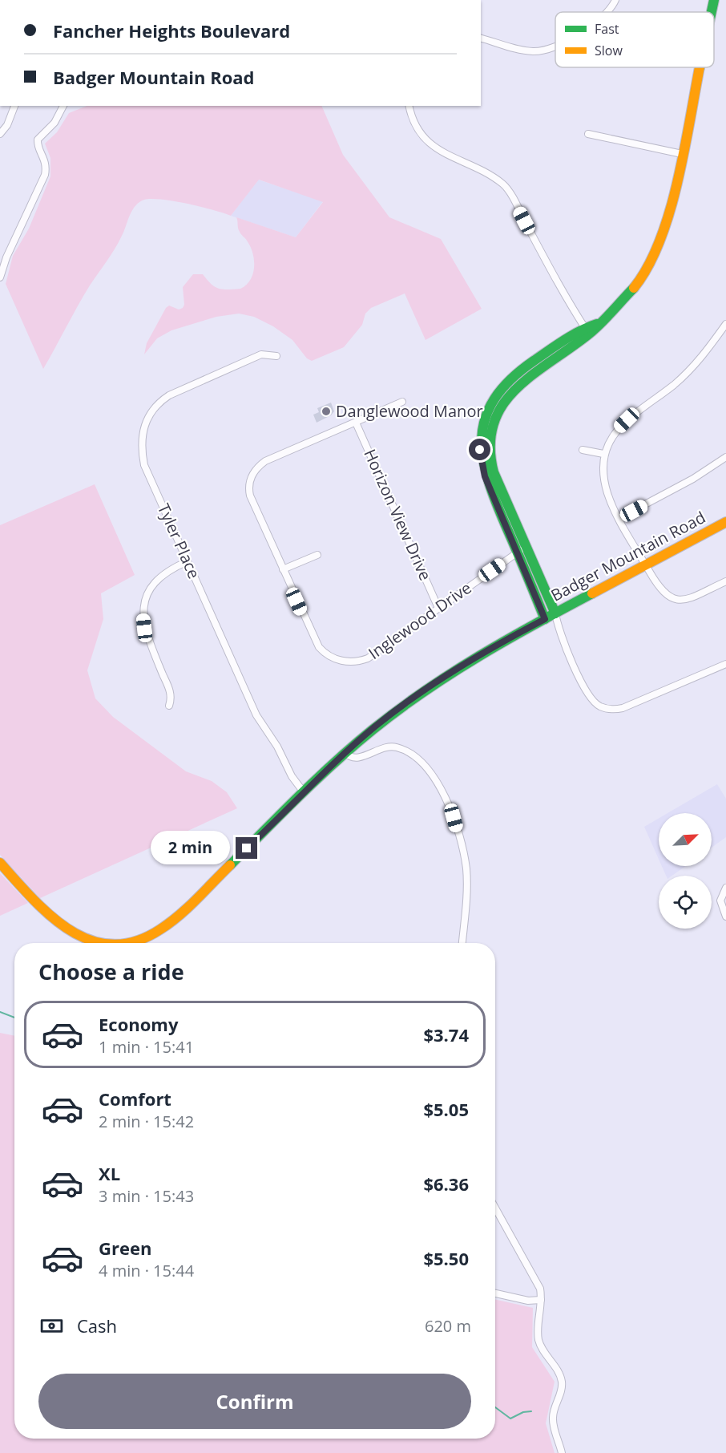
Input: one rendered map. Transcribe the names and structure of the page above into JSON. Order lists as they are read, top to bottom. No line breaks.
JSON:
{"streets":{"main road":["Badger Mountain Road"],"street":["Horizon View Drive","Tyler Place","Inglewood Drive"]},"crossings":[["Horizon View Drive","Inglewood Drive"],["Tyler Place","Badger Mountain Road"]],"places":["Danglewood Manor"],"legend":["Fast","Slow"],"north":"top right","page":{"banner":["Fancher Heights Boulevard","Badger Mountain Road"],"bubble":"2 min","heading":"Choose a ride","list":[{"name":"Economy","note":"1 min · 15:41","value":"$3.74"},{"name":"Comfort","note":"2 min · 15:42","value":"$5.05"},{"name":"XL","note":"3 min · 15:43","value":"$6.36"},{"name":"Green","note":"4 min · 15:44","value":"$5.50"}],"pay":["Cash","620 m"],"buttons":"Confirm"}}
